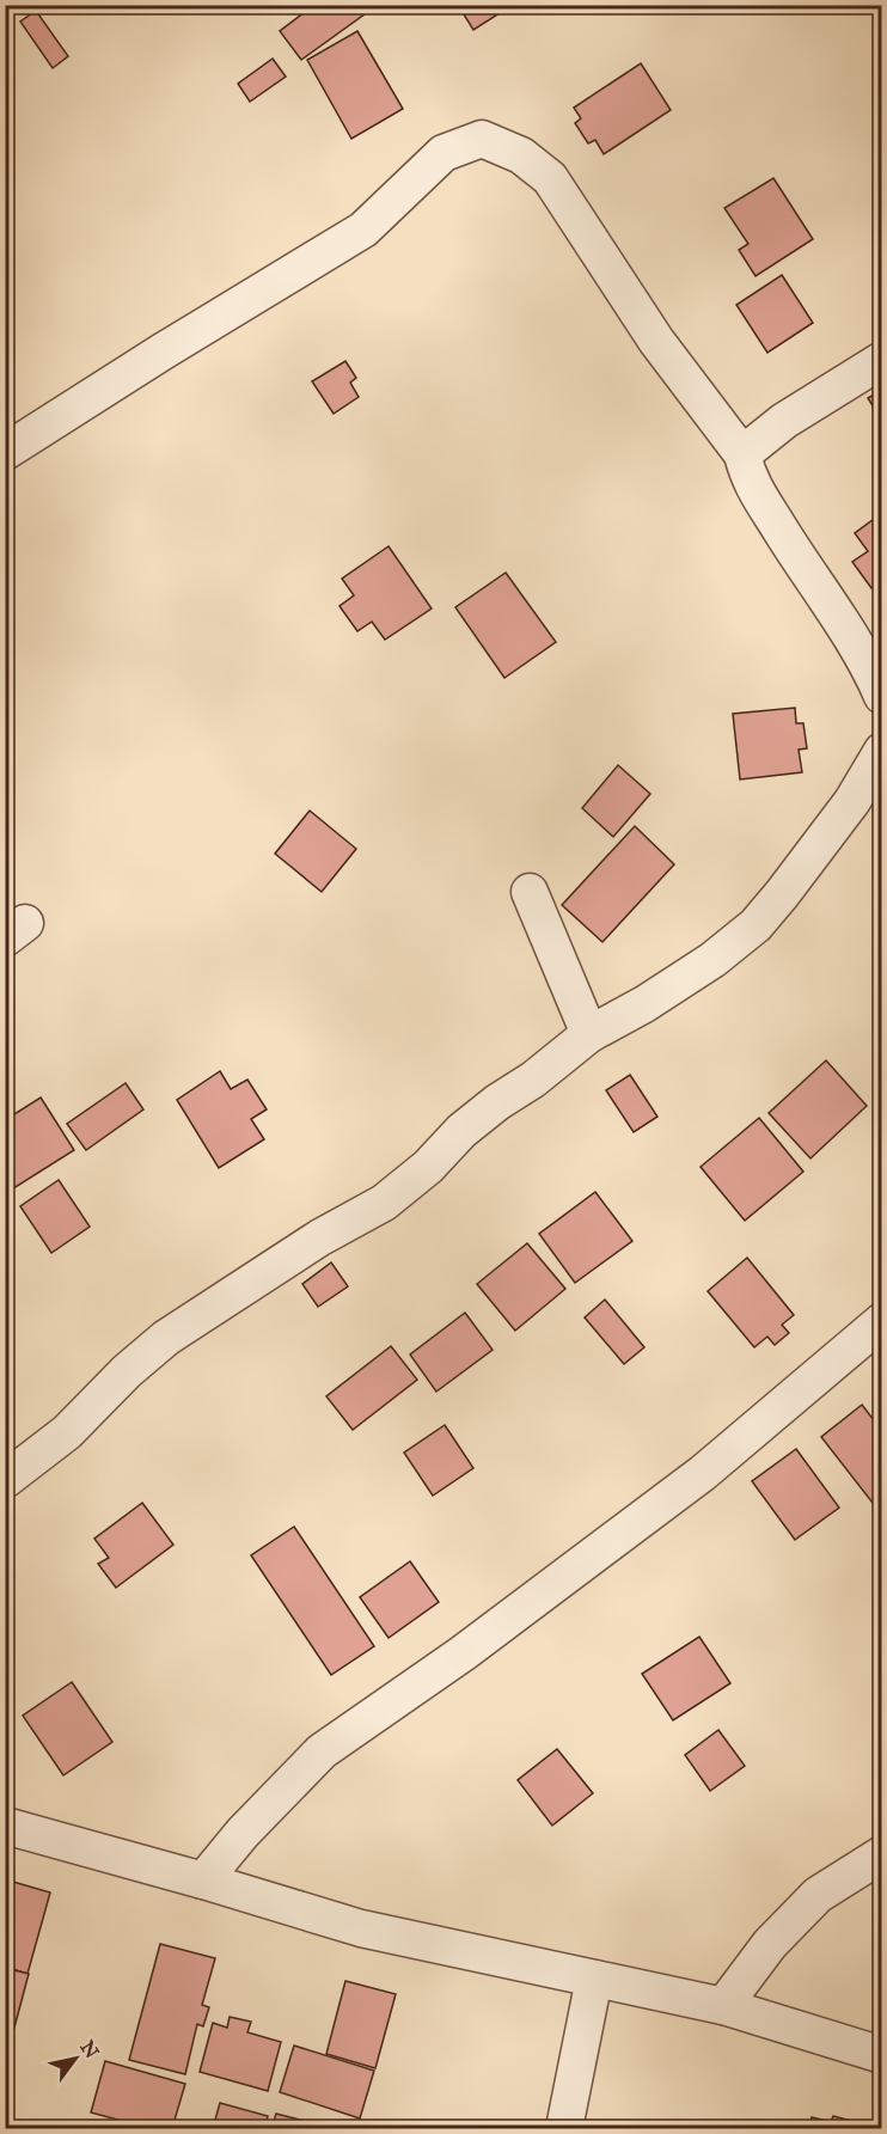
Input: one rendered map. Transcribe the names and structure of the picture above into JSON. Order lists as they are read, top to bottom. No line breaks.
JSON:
{"north":"top right"}
